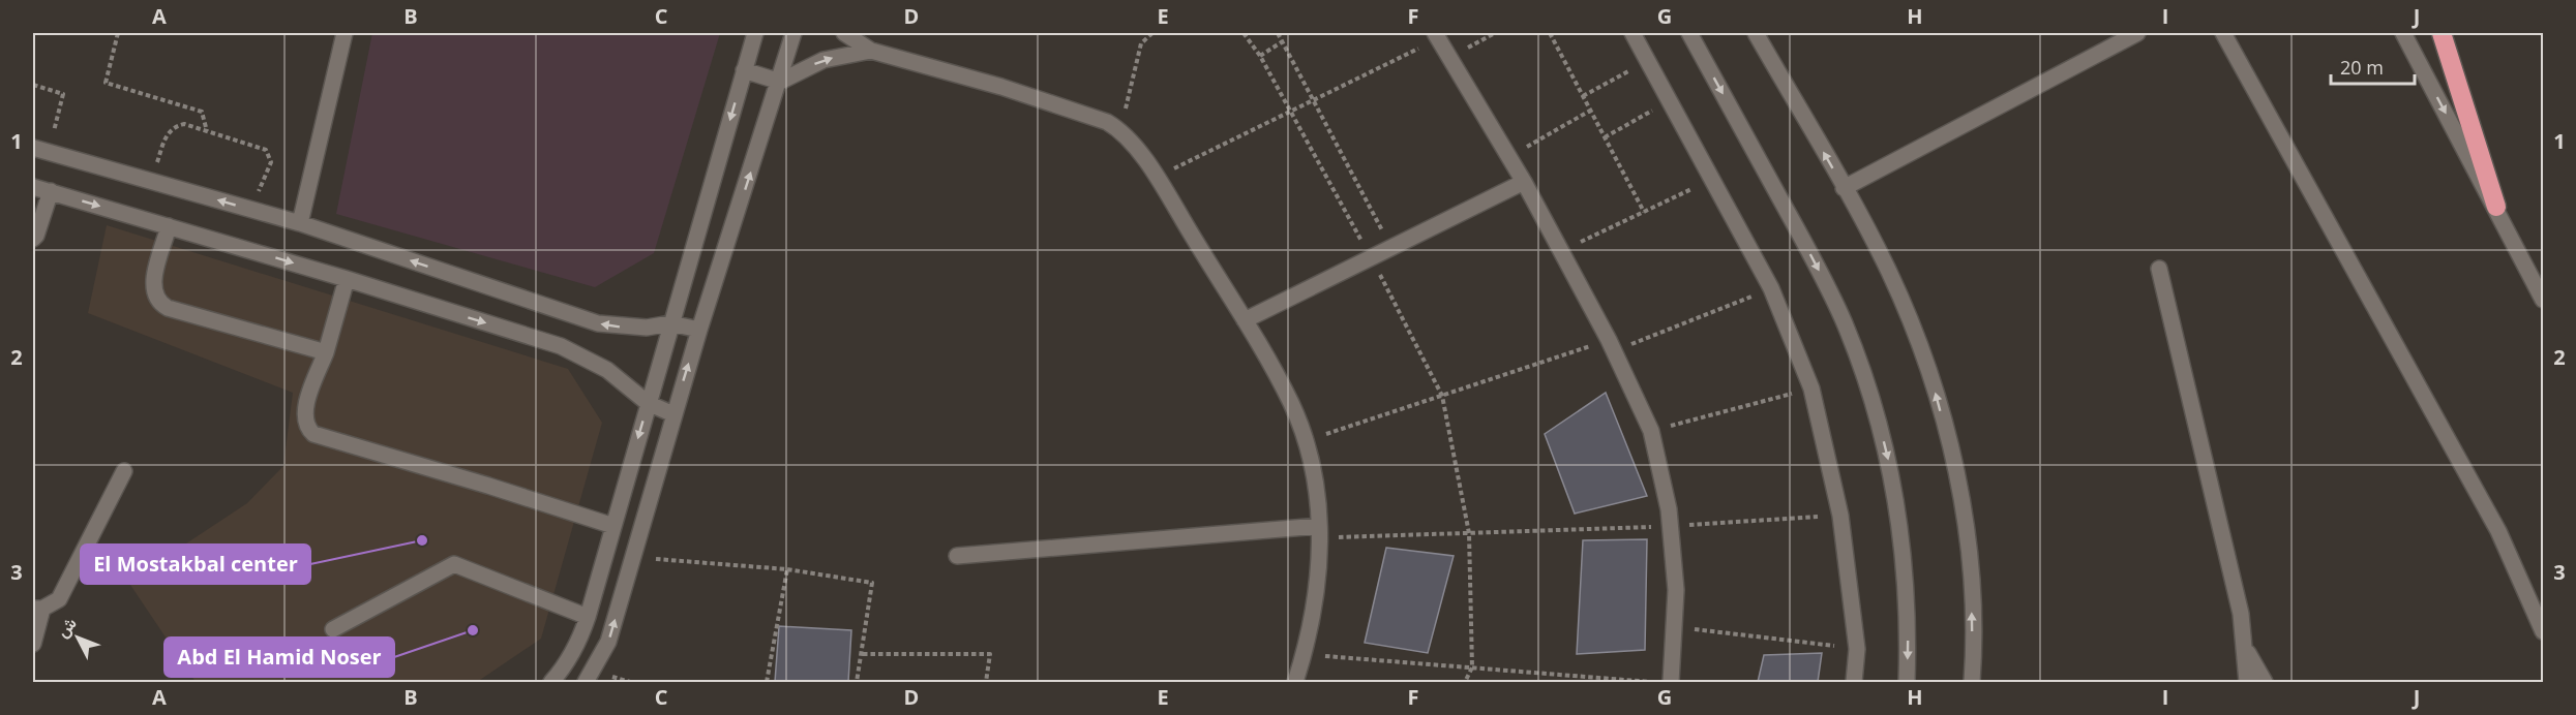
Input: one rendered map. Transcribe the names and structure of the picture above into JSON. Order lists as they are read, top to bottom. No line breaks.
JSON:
{"places":["El Mostakbal center","Abd El Hamid Noser"],"scale_bar":"20 m","north":"top left","grid":{"columns":["A","B","C","D","E","F","G","H","I","J"],"rows":["1","2","3"]}}
